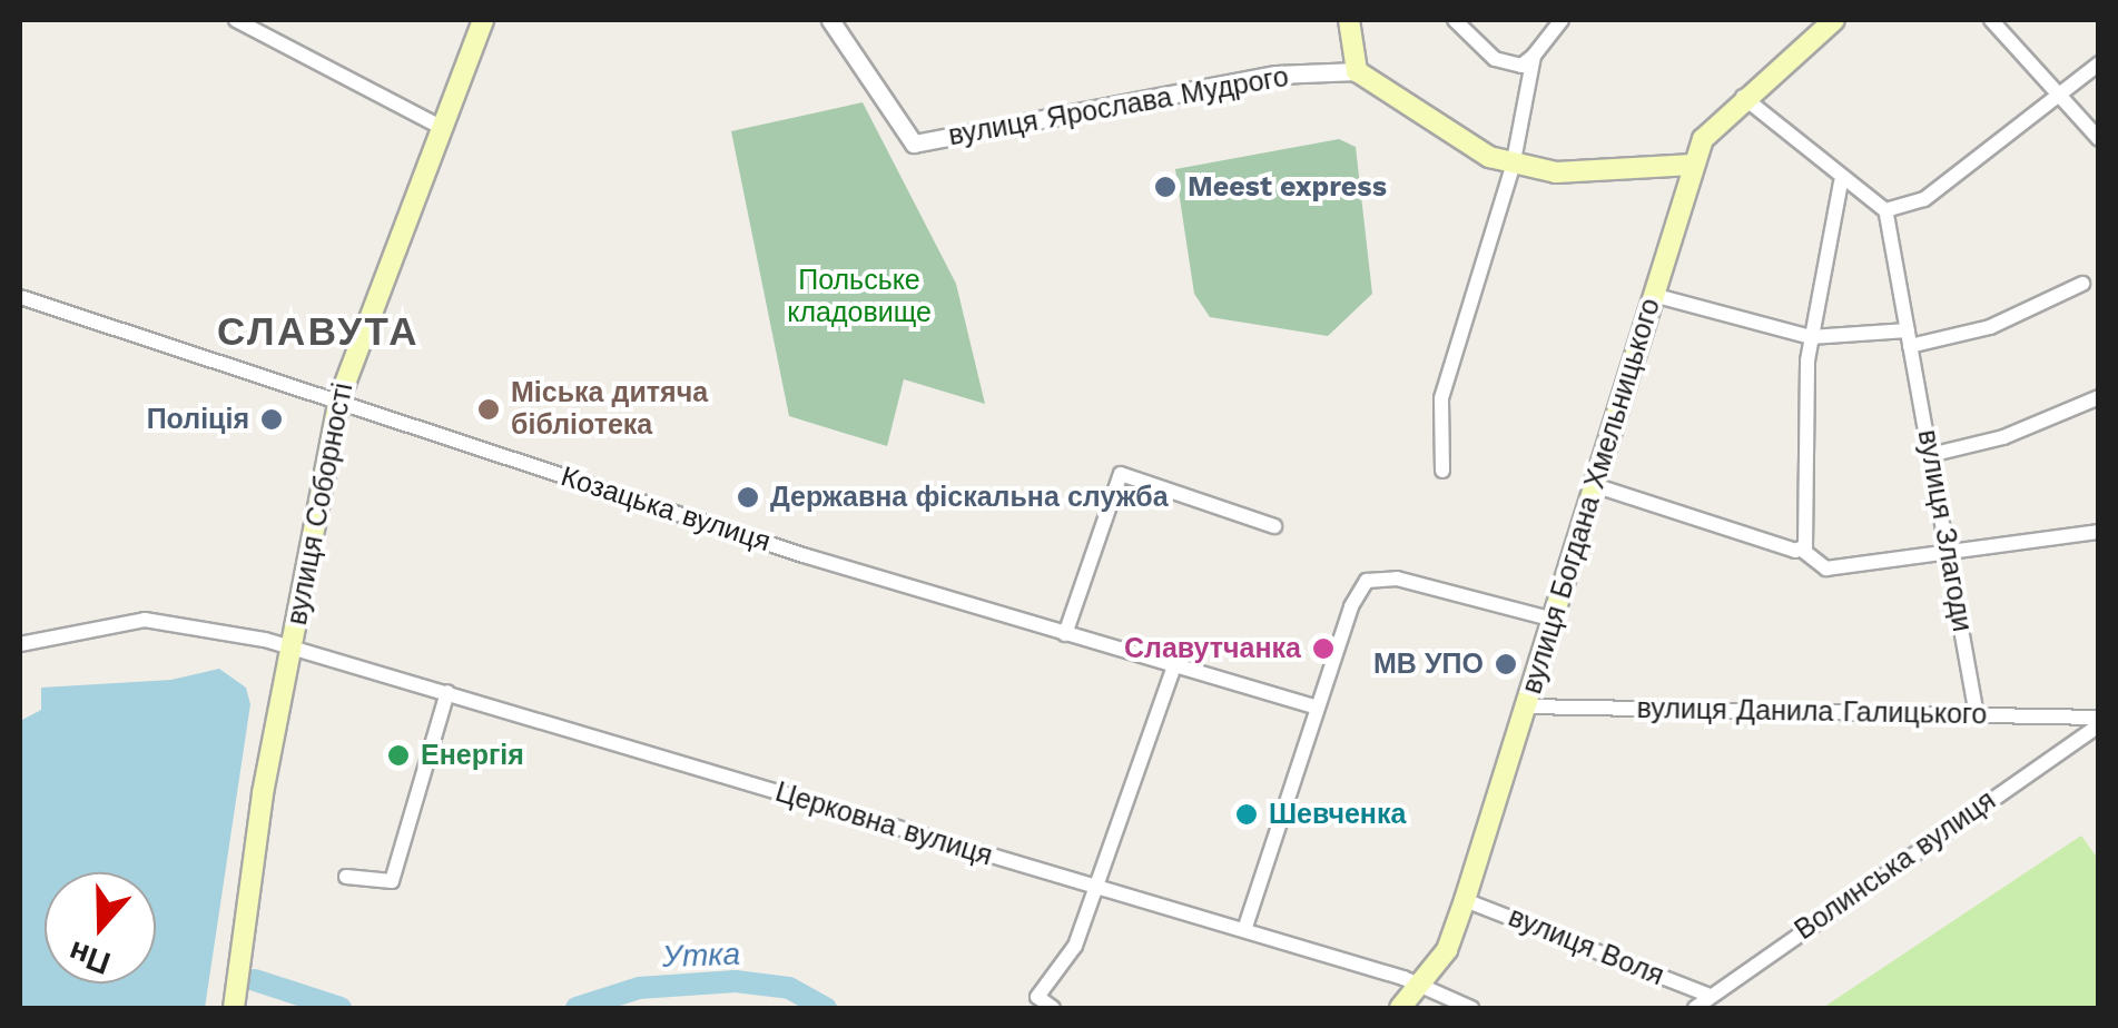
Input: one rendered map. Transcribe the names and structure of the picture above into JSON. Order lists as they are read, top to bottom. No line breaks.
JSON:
{"streets":{"main road":["вулиця Богдана Хмельницького","вулиця Соборності"],"street":["вулиця Ярослава Мудрого","Козацька вулиця","вулиця Злагоди","вулиця Данила Галицького","Церковна вулиця","Волинська вулиця","вулиця Воля"]},"crossings":[["вулиця Богдана Хмельницького","вулиця Данила Галицького"],["вулиця Богдана Хмельницького","Церковна вулиця"],["вулиця Богдана Хмельницького","вулиця Воля"],["вулиця Соборності","Козацька вулиця"],["вулиця Соборності","Церковна вулиця"],["вулиця Злагоди","вулиця Данила Галицького"],["вулиця Данила Галицького","Волинська вулиця"],["Волинська вулиця","вулиця Воля"]],"districts":["СЛАВУТА"],"water":["Утка"],"parks":["Польське кладовище"],"places":["Meest express","Міська дитяча бібліотека","Поліція","Державна фіскальна служба","Славутчанка","МВ УПО","Енергія","Шевченка"],"north":"bottom"}
